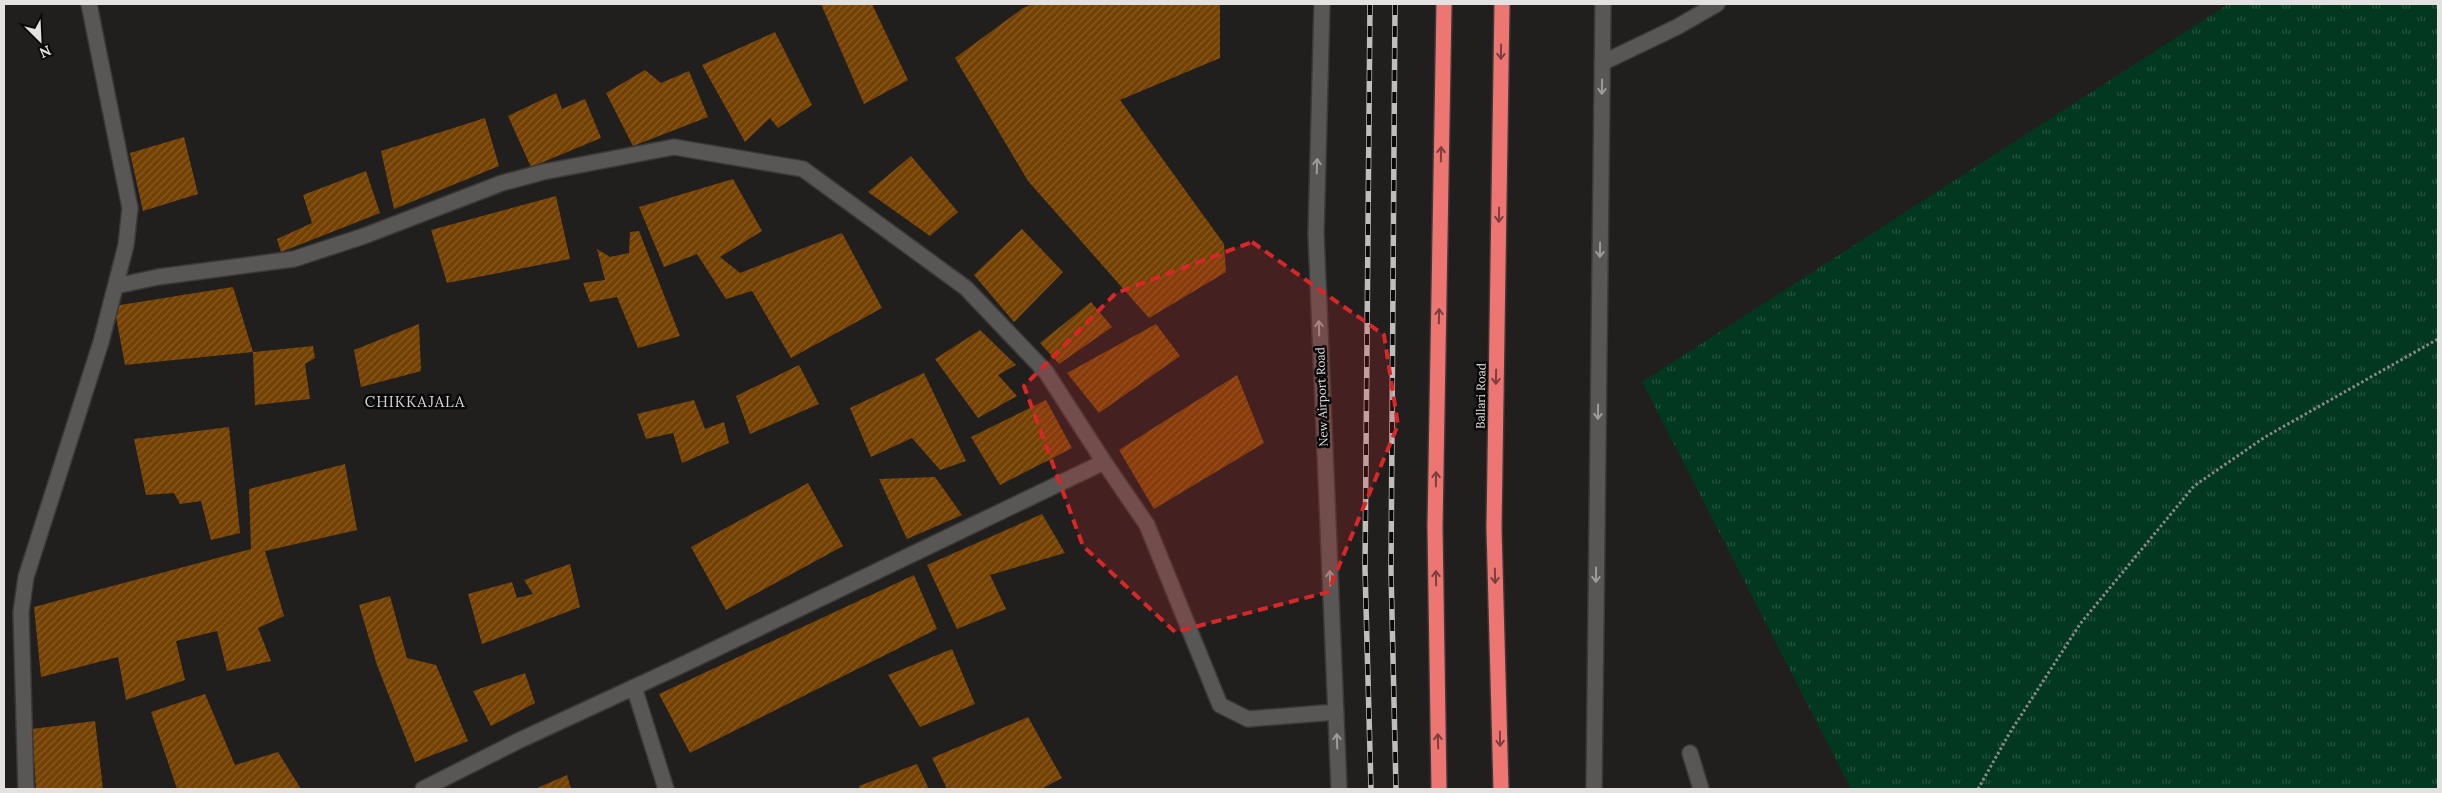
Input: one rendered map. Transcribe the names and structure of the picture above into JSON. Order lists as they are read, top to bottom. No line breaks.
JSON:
{"streets":{"highway":["Ballari Road"],"street":["New Airport Road"]},"one_way":["New Airport Road"],"districts":["CHIKKAJALA"],"north":"bottom right"}
